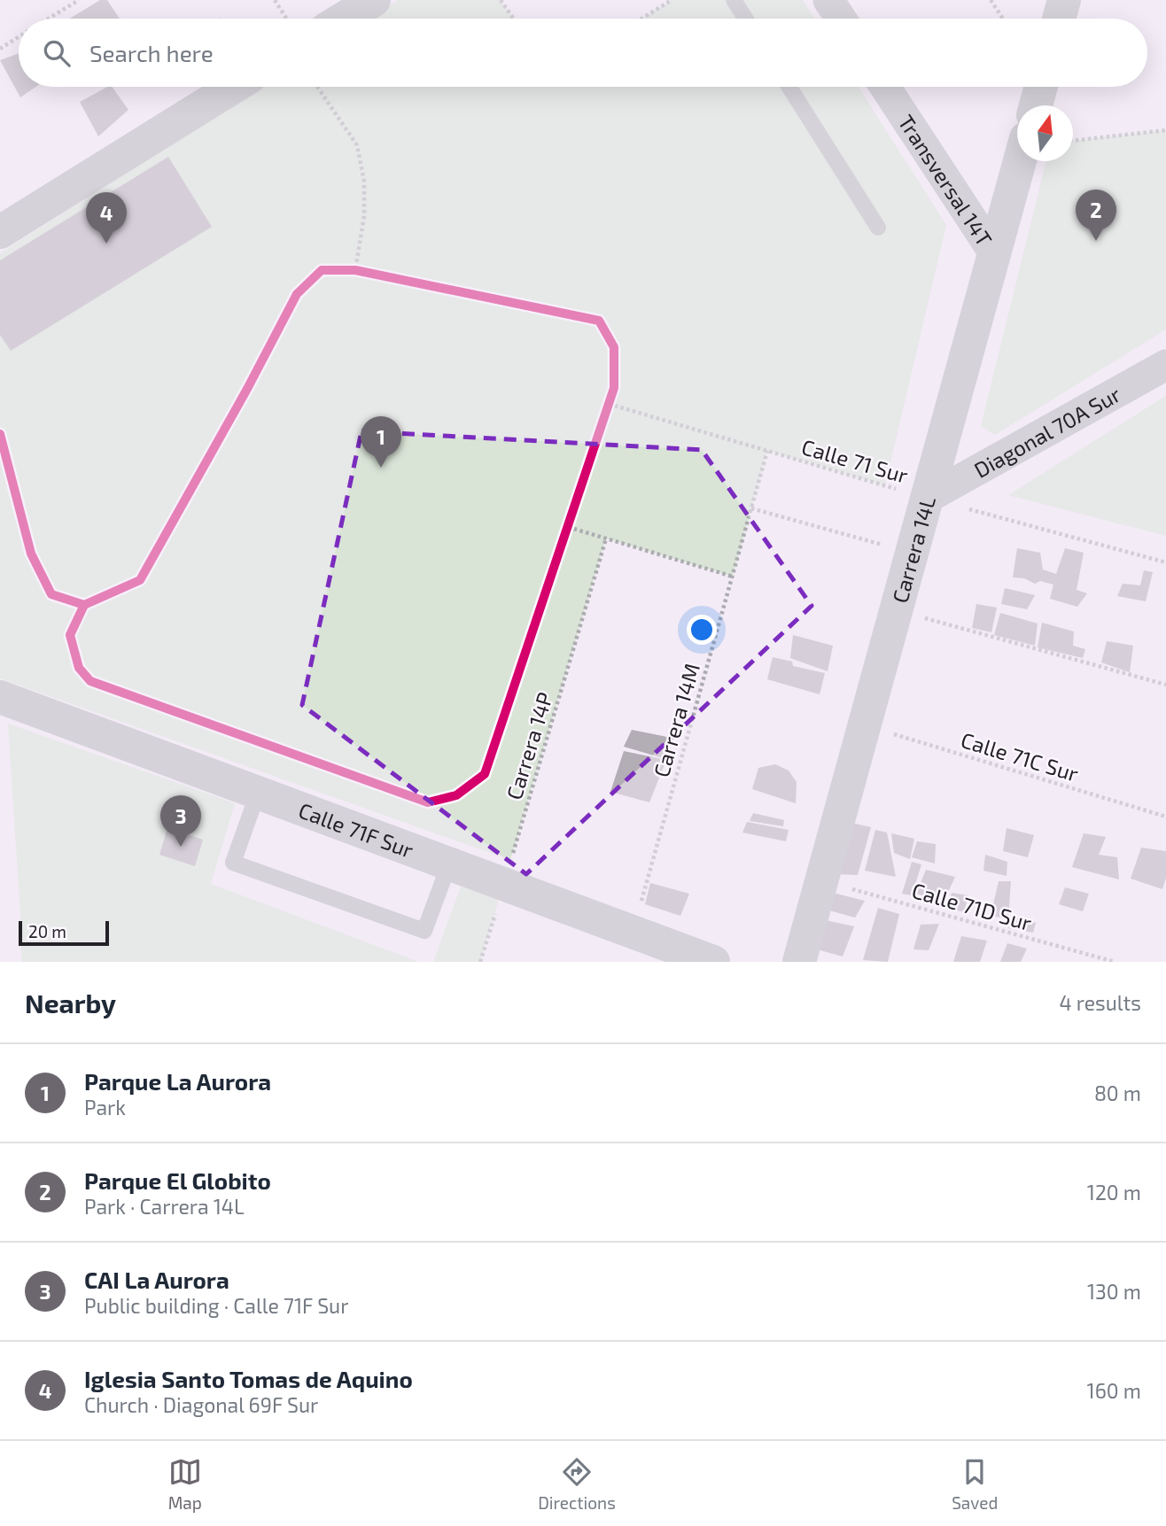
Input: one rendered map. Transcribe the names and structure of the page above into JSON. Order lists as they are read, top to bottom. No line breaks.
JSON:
{"streets":{"street":["Transversal 14T","Diagonal 70A Sur","Carrera 14L","Calle 71F Sur"],"path":["Calle 71 Sur","Carrera 14M","Carrera 14P","Calle 71C Sur","Calle 71D Sur"]},"crossings":[["Transversal 14T","Carrera 14L"],["Diagonal 70A Sur","Calle 71 Sur"],["Diagonal 70A Sur","Carrera 14L"],["Calle 71 Sur","Carrera 14L"],["Calle 71 Sur","Carrera 14M"],["Carrera 14L","Calle 71C Sur"],["Carrera 14L","Calle 71D Sur"],["Carrera 14M","Calle 71F Sur"],["Carrera 14P","Calle 71F Sur"]],"scale_bar":"20 m","north":"top","page":{"search":"Search here","pins":["2","4","1","3"],"scale":"20 m","heading":["Nearby","4 results"],"list":[{"mark":"1","name":"Parque La Aurora","note":"Park","value":"80 m"},{"mark":"2","name":"Parque El Globito","note":"Park · Carrera 14L","value":"120 m"},{"mark":"3","name":"CAI La Aurora","note":"Public building · Calle 71F Sur","value":"130 m"},{"mark":"4","name":"Iglesia Santo Tomas de Aquino","note":"Church · Diagonal 69F Sur","value":"160 m"}],"nav":["Map","Directions","Saved"]}}
